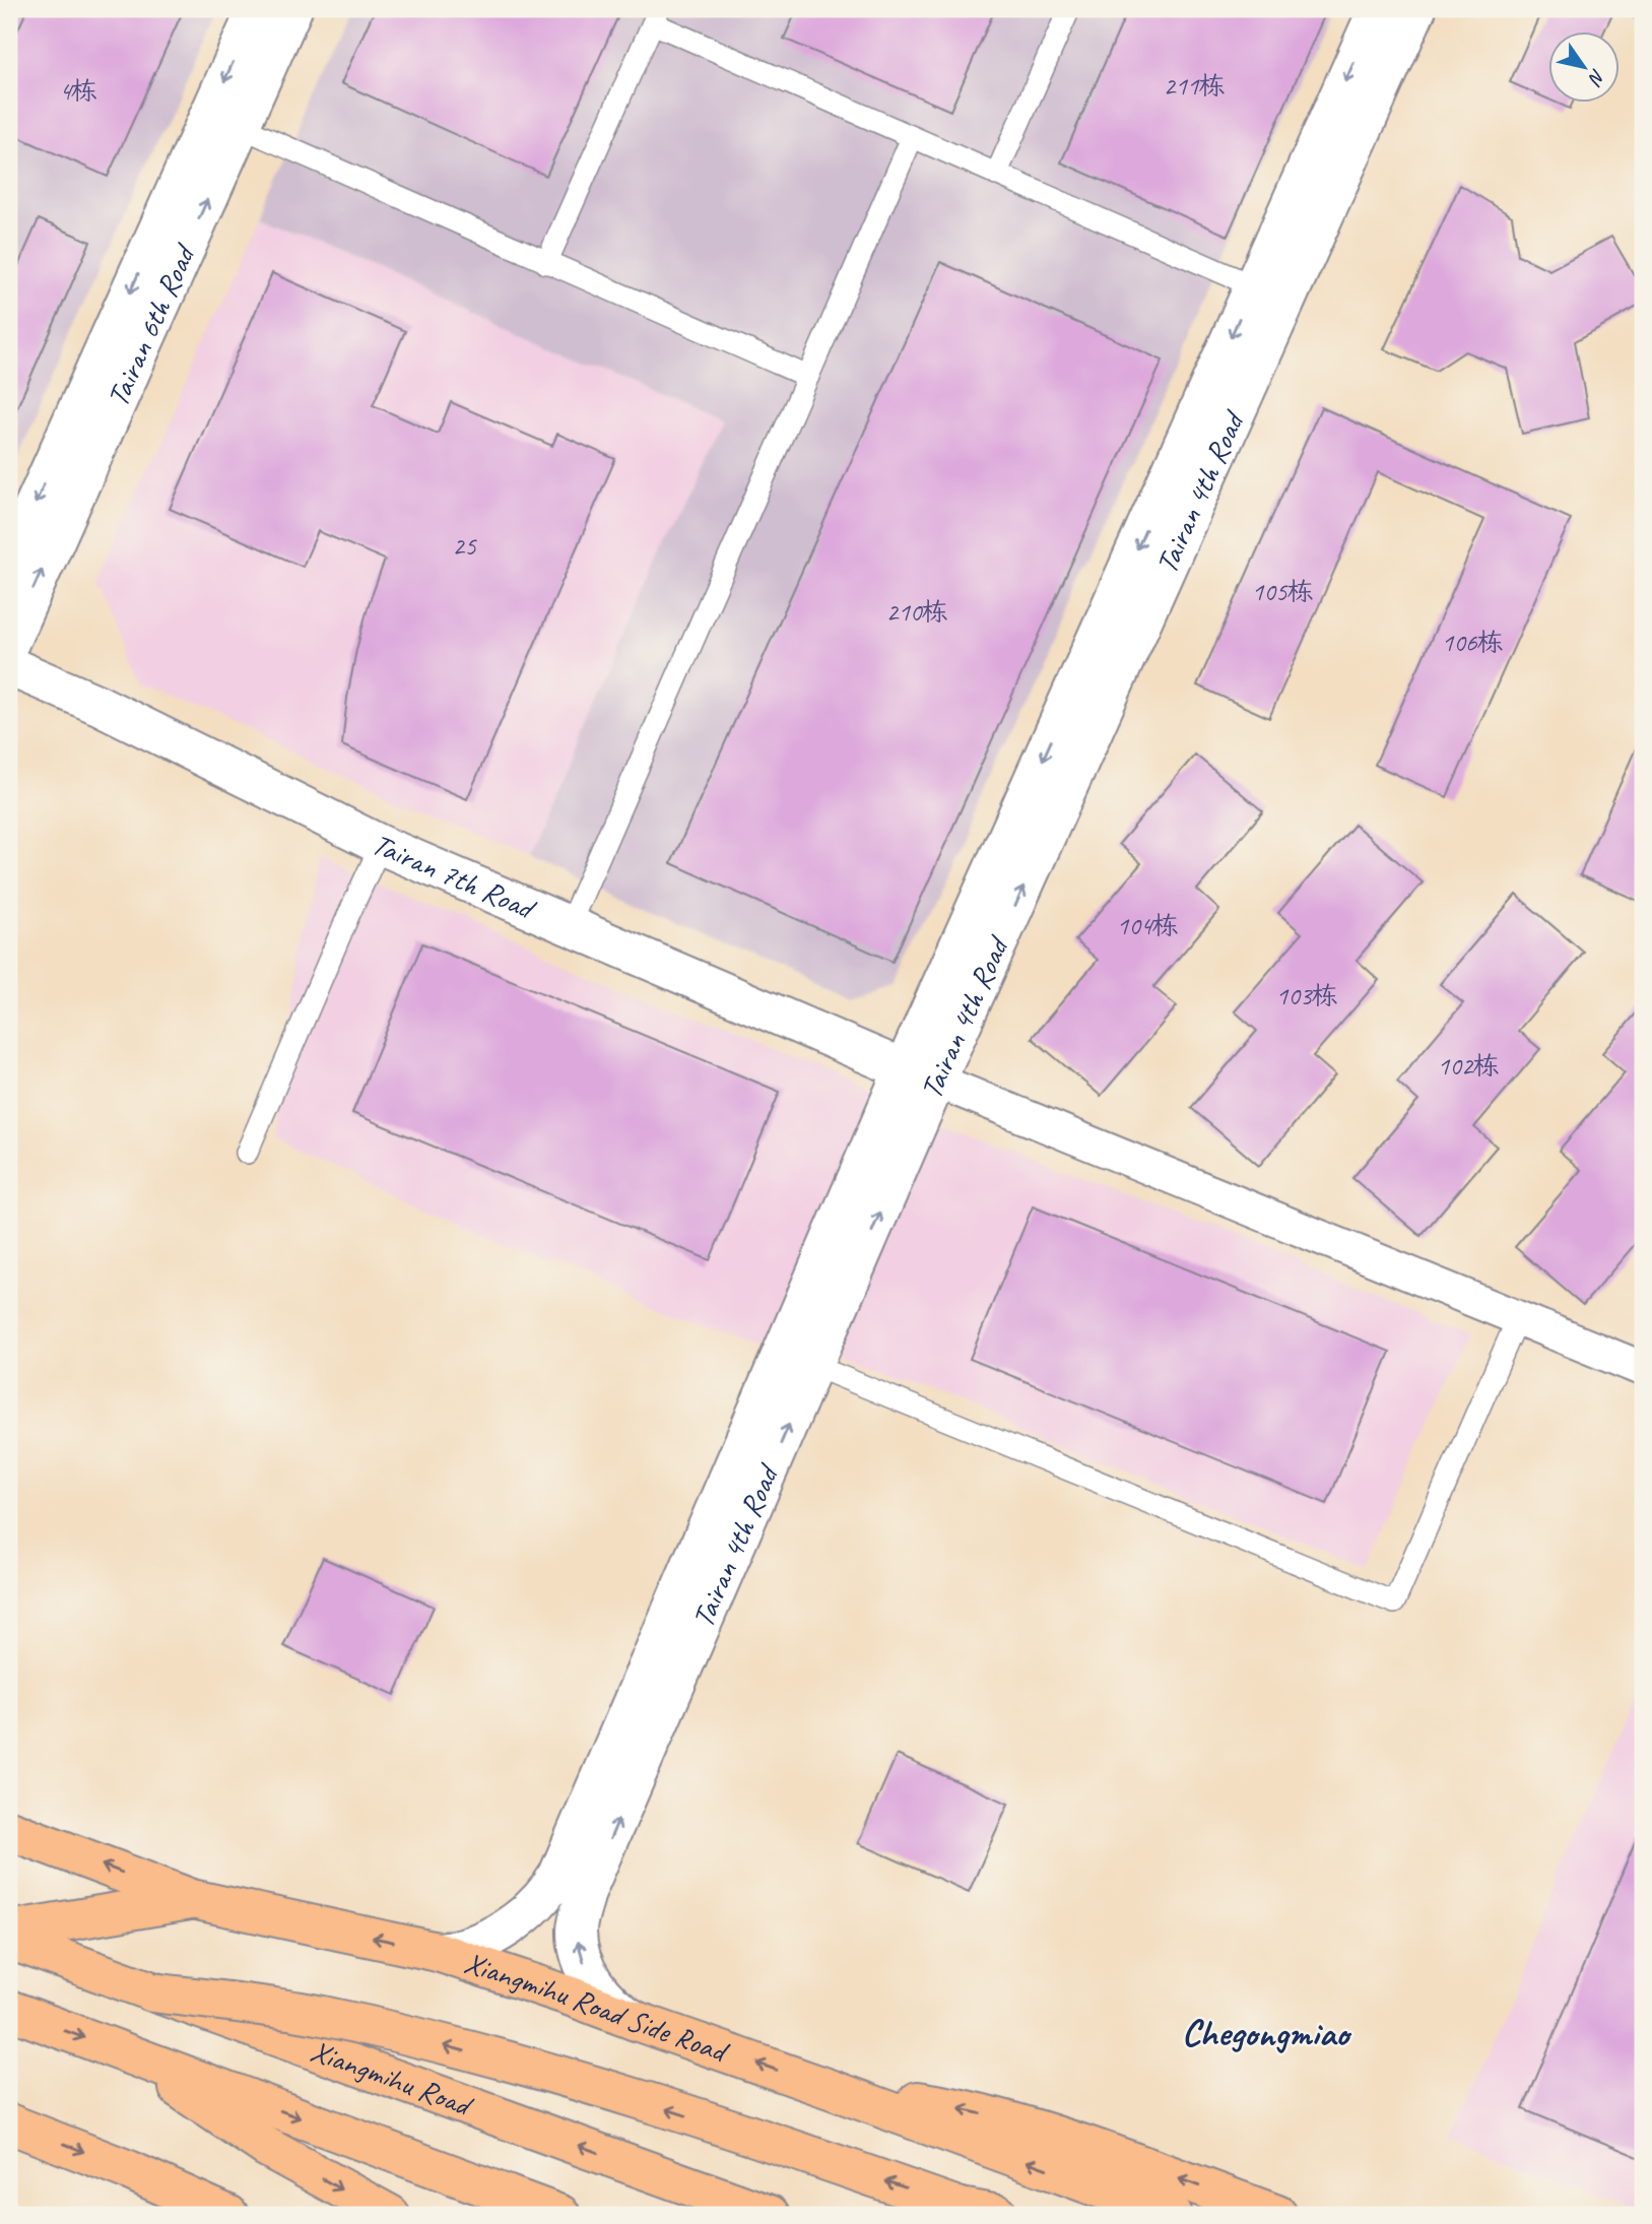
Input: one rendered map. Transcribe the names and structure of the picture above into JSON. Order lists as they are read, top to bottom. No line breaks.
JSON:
{"streets":{"main road":["Xiangmihu Road Side Road","Xiangmihu Road"],"street":["Tairan 6th Road","Tairan 4th Road","Tairan 7th Road"]},"crossings":[["Tairan 4th Road","Tairan 7th Road"],["Tairan 4th Road","Xiangmihu Road Side Road"]],"districts":["Chegongmiao"],"house_numbers":["211栋","4栋","25","105栋","210栋","106栋","104栋","103栋","102栋"],"north":"bottom right"}
